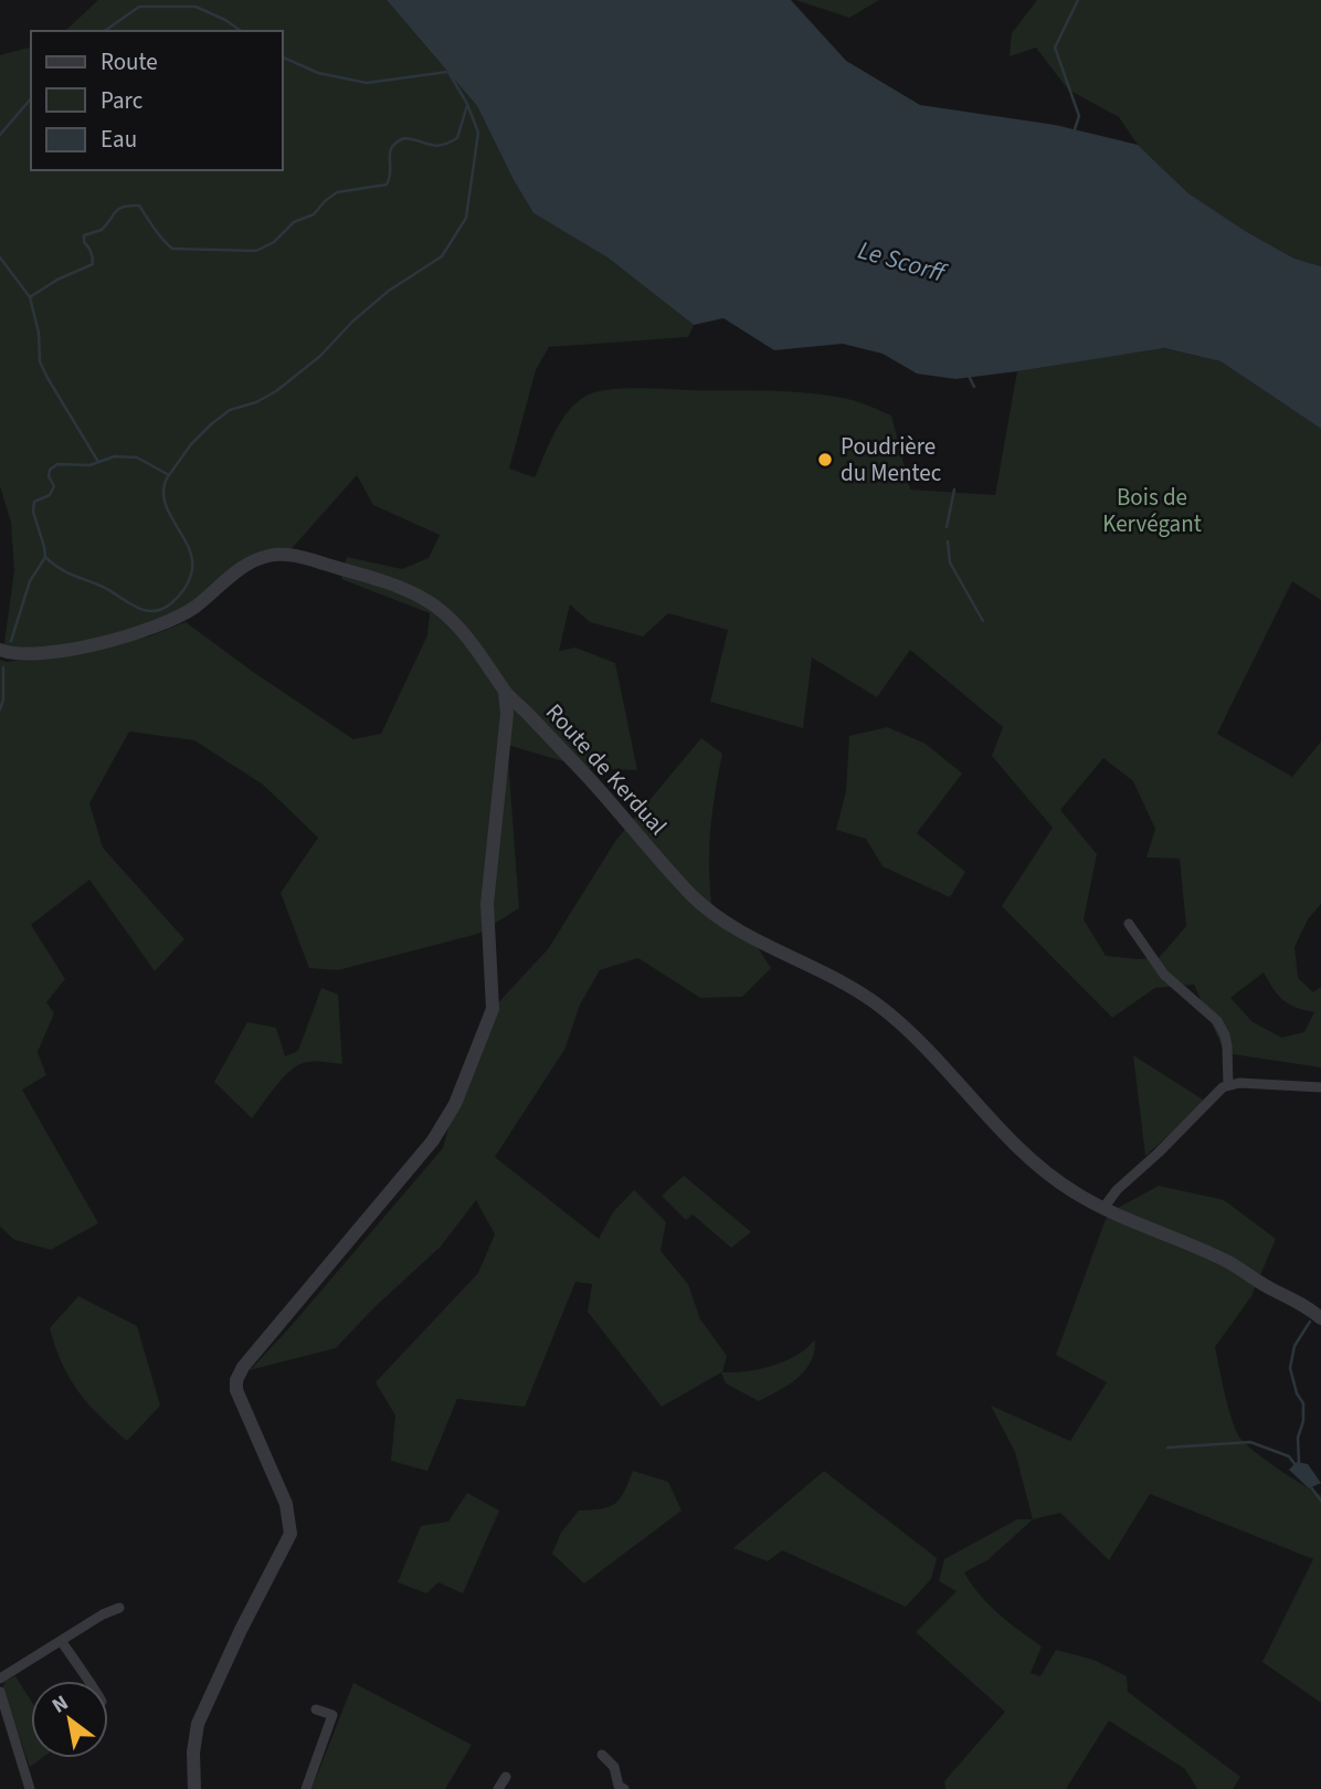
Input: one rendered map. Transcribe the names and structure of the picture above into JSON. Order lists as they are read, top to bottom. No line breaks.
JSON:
{"streets":{"street":["Route de Kerdual"]},"water":["Le Scorff"],"parks":["Bois de Kervégant"],"places":["Poudrière du Mentec"],"legend":["Route","Parc","Eau"],"north":"top left"}
